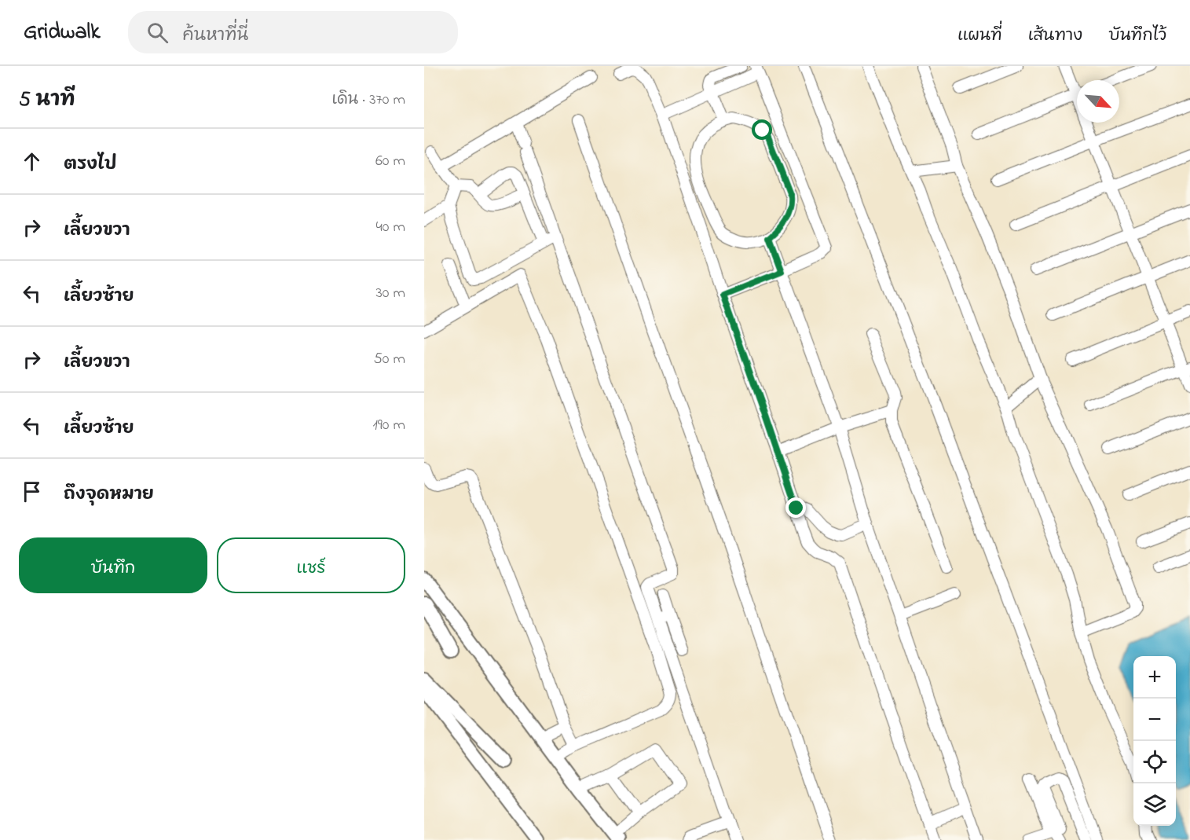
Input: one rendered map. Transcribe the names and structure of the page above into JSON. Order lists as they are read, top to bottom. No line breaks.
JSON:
{"north":"bottom right","page":{"header":"Gridwalk","search":"ค้นหาที่นี่","nav":["แผนที่","เส้นทาง","บันทึกไว้"],"heading":["5 นาที","เดิน · 370 m"],"list":[["ตรงไป","60 m"],["เลี้ยวขวา","40 m"],["เลี้ยวซ้าย","30 m"],["เลี้ยวขวา","50 m"],["เลี้ยวซ้าย","190 m"],"ถึงจุดหมาย"],"buttons":["บันทึก","แชร์"],"map_buttons":["+","−"]}}
